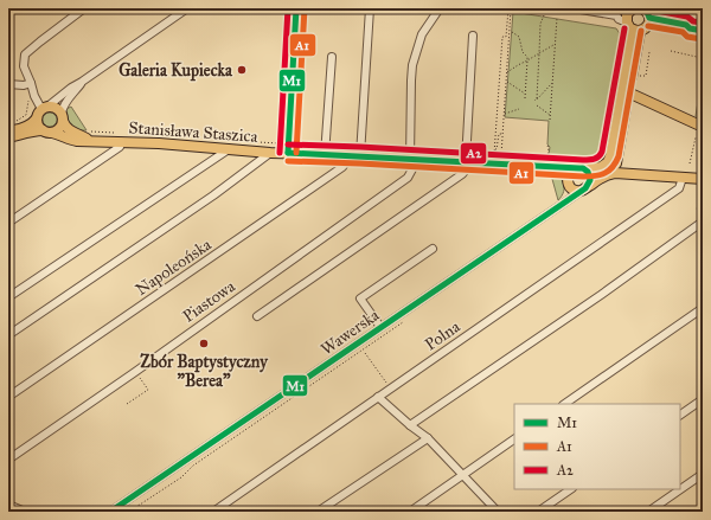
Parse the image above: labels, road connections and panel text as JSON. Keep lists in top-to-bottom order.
{
  "streets": {
    "main road": ["Stanisława Staszica"],
    "street": [
      "Napoleońska",
      "Piastowa",
      "Wawerska",
      "Polna"
    ]
  },
  "crossings": [
    ["Stanisława Staszica", "Napoleońska"],
    ["Stanisława Staszica", "Piastowa"],
    ["Stanisława Staszica", "Wawerska"]
  ],
  "places": ["Galeria Kupiecka", "Zbór Baptystyczny \"Berea\""],
  "lines": ["transit line M1", "transit line A1", "transit line A2"],
  "legend": ["M1", "A1", "A2"]
}
